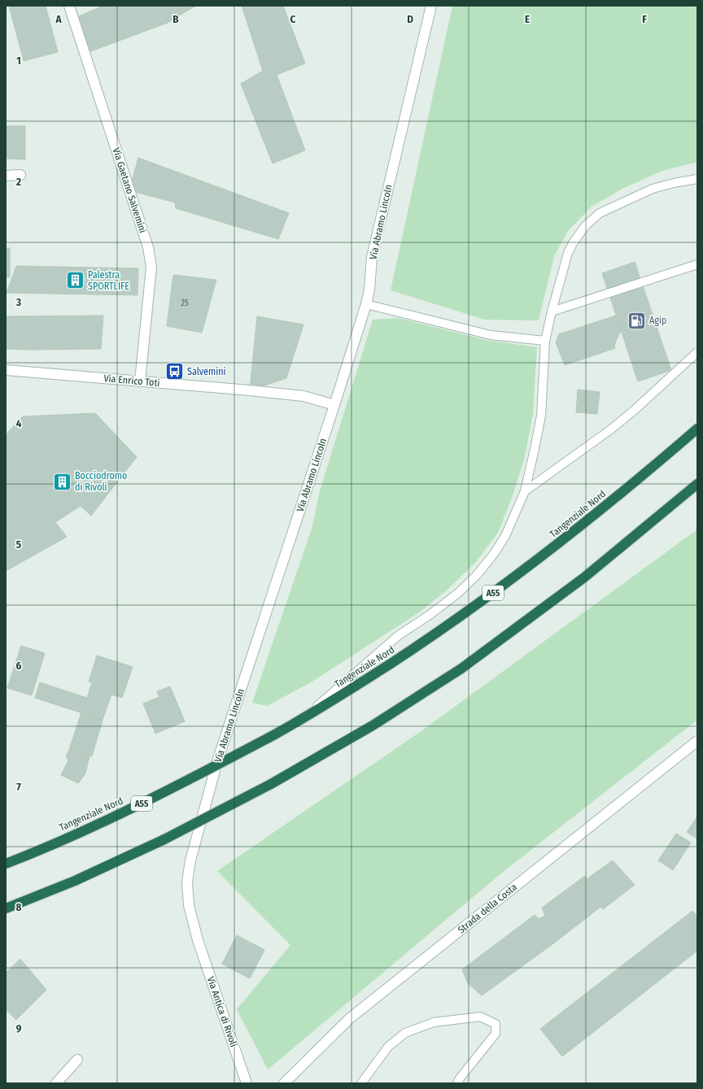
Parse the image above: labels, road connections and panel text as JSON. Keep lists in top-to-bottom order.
{
  "streets": {
    "highway": ["Tangenziale Nord", "A55"],
    "street": [
      "Via Gaetano Salvemini",
      "Via Abramo Lincoln",
      "Via Enrico Toti",
      "Strada della Costa",
      "Via Antica di Rivoli"
    ]
  },
  "crossings": [
    ["Via Gaetano Salvemini", "Via Enrico Toti"],
    ["Via Abramo Lincoln", "Via Enrico Toti"],
    ["Via Abramo Lincoln", "Via Antica di Rivoli"]
  ],
  "places": {
    "building": ["Palestra SPORTLIFE", "Bocciodromo di Rivoli"],
    "fuel station": ["Agip"],
    "bus stop": ["Salvemini"]
  },
  "house_numbers": ["25"],
  "grid": {
    "columns": [
      "A",
      "B",
      "C",
      "D",
      "E",
      "F"
    ],
    "rows": [
      "1",
      "2",
      "3",
      "4",
      "5",
      "6",
      "7",
      "8",
      "9"
    ]
  }
}
